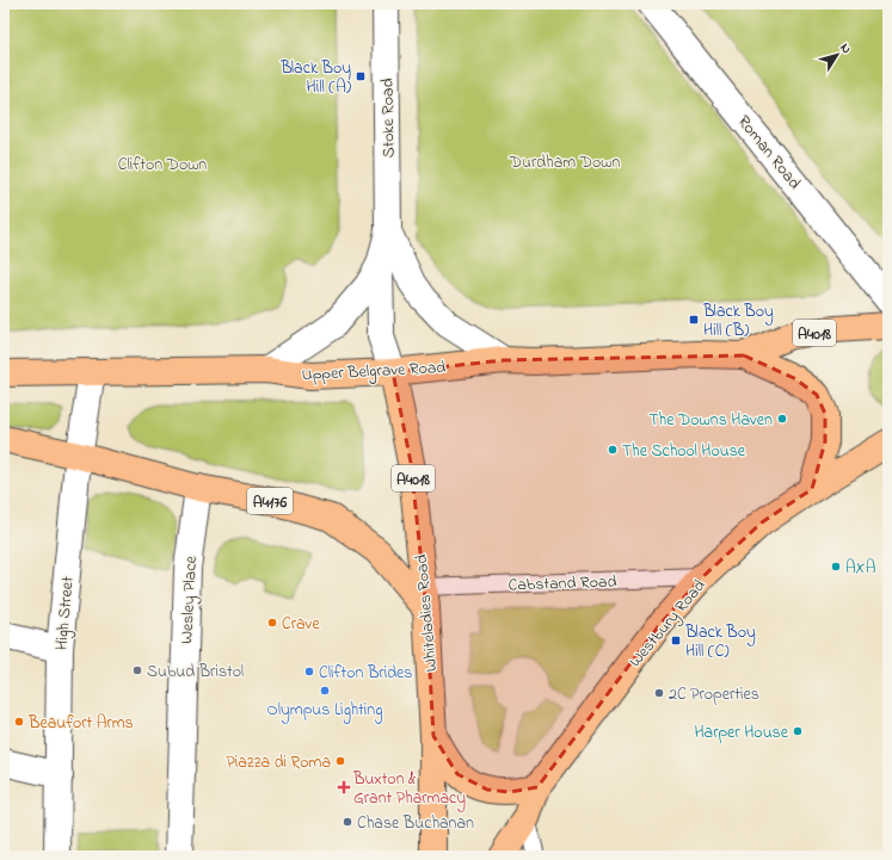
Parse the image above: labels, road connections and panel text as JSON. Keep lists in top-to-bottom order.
{
  "streets": {
    "main road": [
      "A4018",
      "Upper Belgrave Road",
      "A4176",
      "Whiteladies Road",
      "Westbury Road"
    ],
    "street": [
      "Stoke Road",
      "Roman Road",
      "Wesley Place",
      "High Street"
    ],
    "lane": ["Cabstand Road"]
  },
  "crossings": [
    ["Stoke Road", "Upper Belgrave Road"],
    ["Stoke Road", "Whiteladies Road"],
    ["Upper Belgrave Road", "High Street"],
    ["Upper Belgrave Road", "Whiteladies Road"],
    ["Upper Belgrave Road", "Westbury Road"],
    ["A4176", "Cabstand Road"],
    ["A4176", "Wesley Place"],
    ["A4176", "High Street"],
    ["A4176", "Whiteladies Road"],
    ["Cabstand Road", "Whiteladies Road"],
    ["Cabstand Road", "Westbury Road"]
  ],
  "parks": ["Durdham Down", "Clifton Down"],
  "places": {
    "transit": ["Black Boy Hill (A)", "Black Boy Hill (B)", "Black Boy Hill (C)"],
    "other": [
      "The Downs Haven",
      "The School House",
      "AXA",
      "Crave",
      "Subud Bristol",
      "Clifton Brides",
      "Olympus Lighting",
      "2C Properties",
      "Beaufort Arms",
      "Harper House",
      "Piazza di Roma",
      "Chase Buchanan"
    ],
    "health": ["Buxton & Grant Pharmacy"]
  },
  "north": "top right"
}
